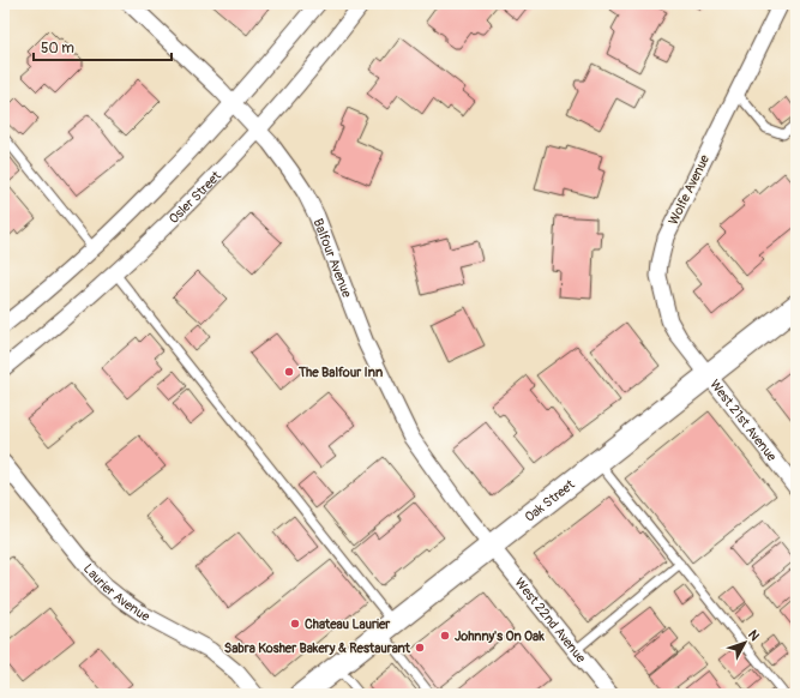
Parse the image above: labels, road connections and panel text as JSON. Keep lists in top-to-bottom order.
{
  "streets": {
    "main road": ["Oak Street"],
    "street": [
      "Wolfe Avenue",
      "Osler Street",
      "Balfour Avenue",
      "West 21st Avenue",
      "Laurier Avenue",
      "West 22nd Avenue"
    ]
  },
  "crossings": [
    ["Wolfe Avenue", "West 21st Avenue"],
    ["Wolfe Avenue", "Oak Street"],
    ["Osler Street", "Balfour Avenue"],
    ["Balfour Avenue", "Oak Street"],
    ["Balfour Avenue", "West 22nd Avenue"],
    ["West 21st Avenue", "Oak Street"],
    ["Oak Street", "West 22nd Avenue"]
  ],
  "places": [
    "The Balfour Inn",
    "Chateau Laurier",
    "Johnny's On Oak",
    "Sabra Kosher Bakery & Restaurant"
  ],
  "scale_bar": "50 m",
  "north": "top right"
}
